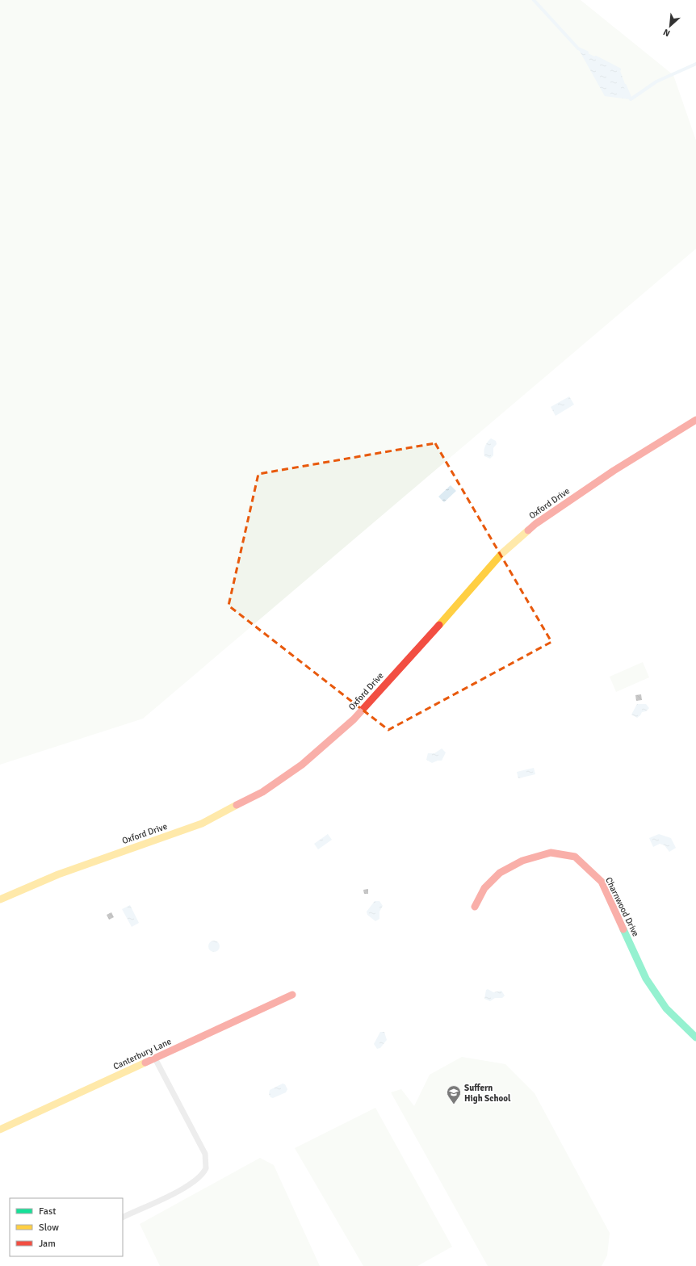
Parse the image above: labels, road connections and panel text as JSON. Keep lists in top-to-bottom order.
{
  "streets": {
    "street": ["Oxford Drive", "Charnwood Drive", "Canterbury Lane"]
  },
  "places": {
    "school or university": ["Suffern High School"]
  },
  "legend": ["Fast", "Slow", "Jam"],
  "north": "bottom left"
}
